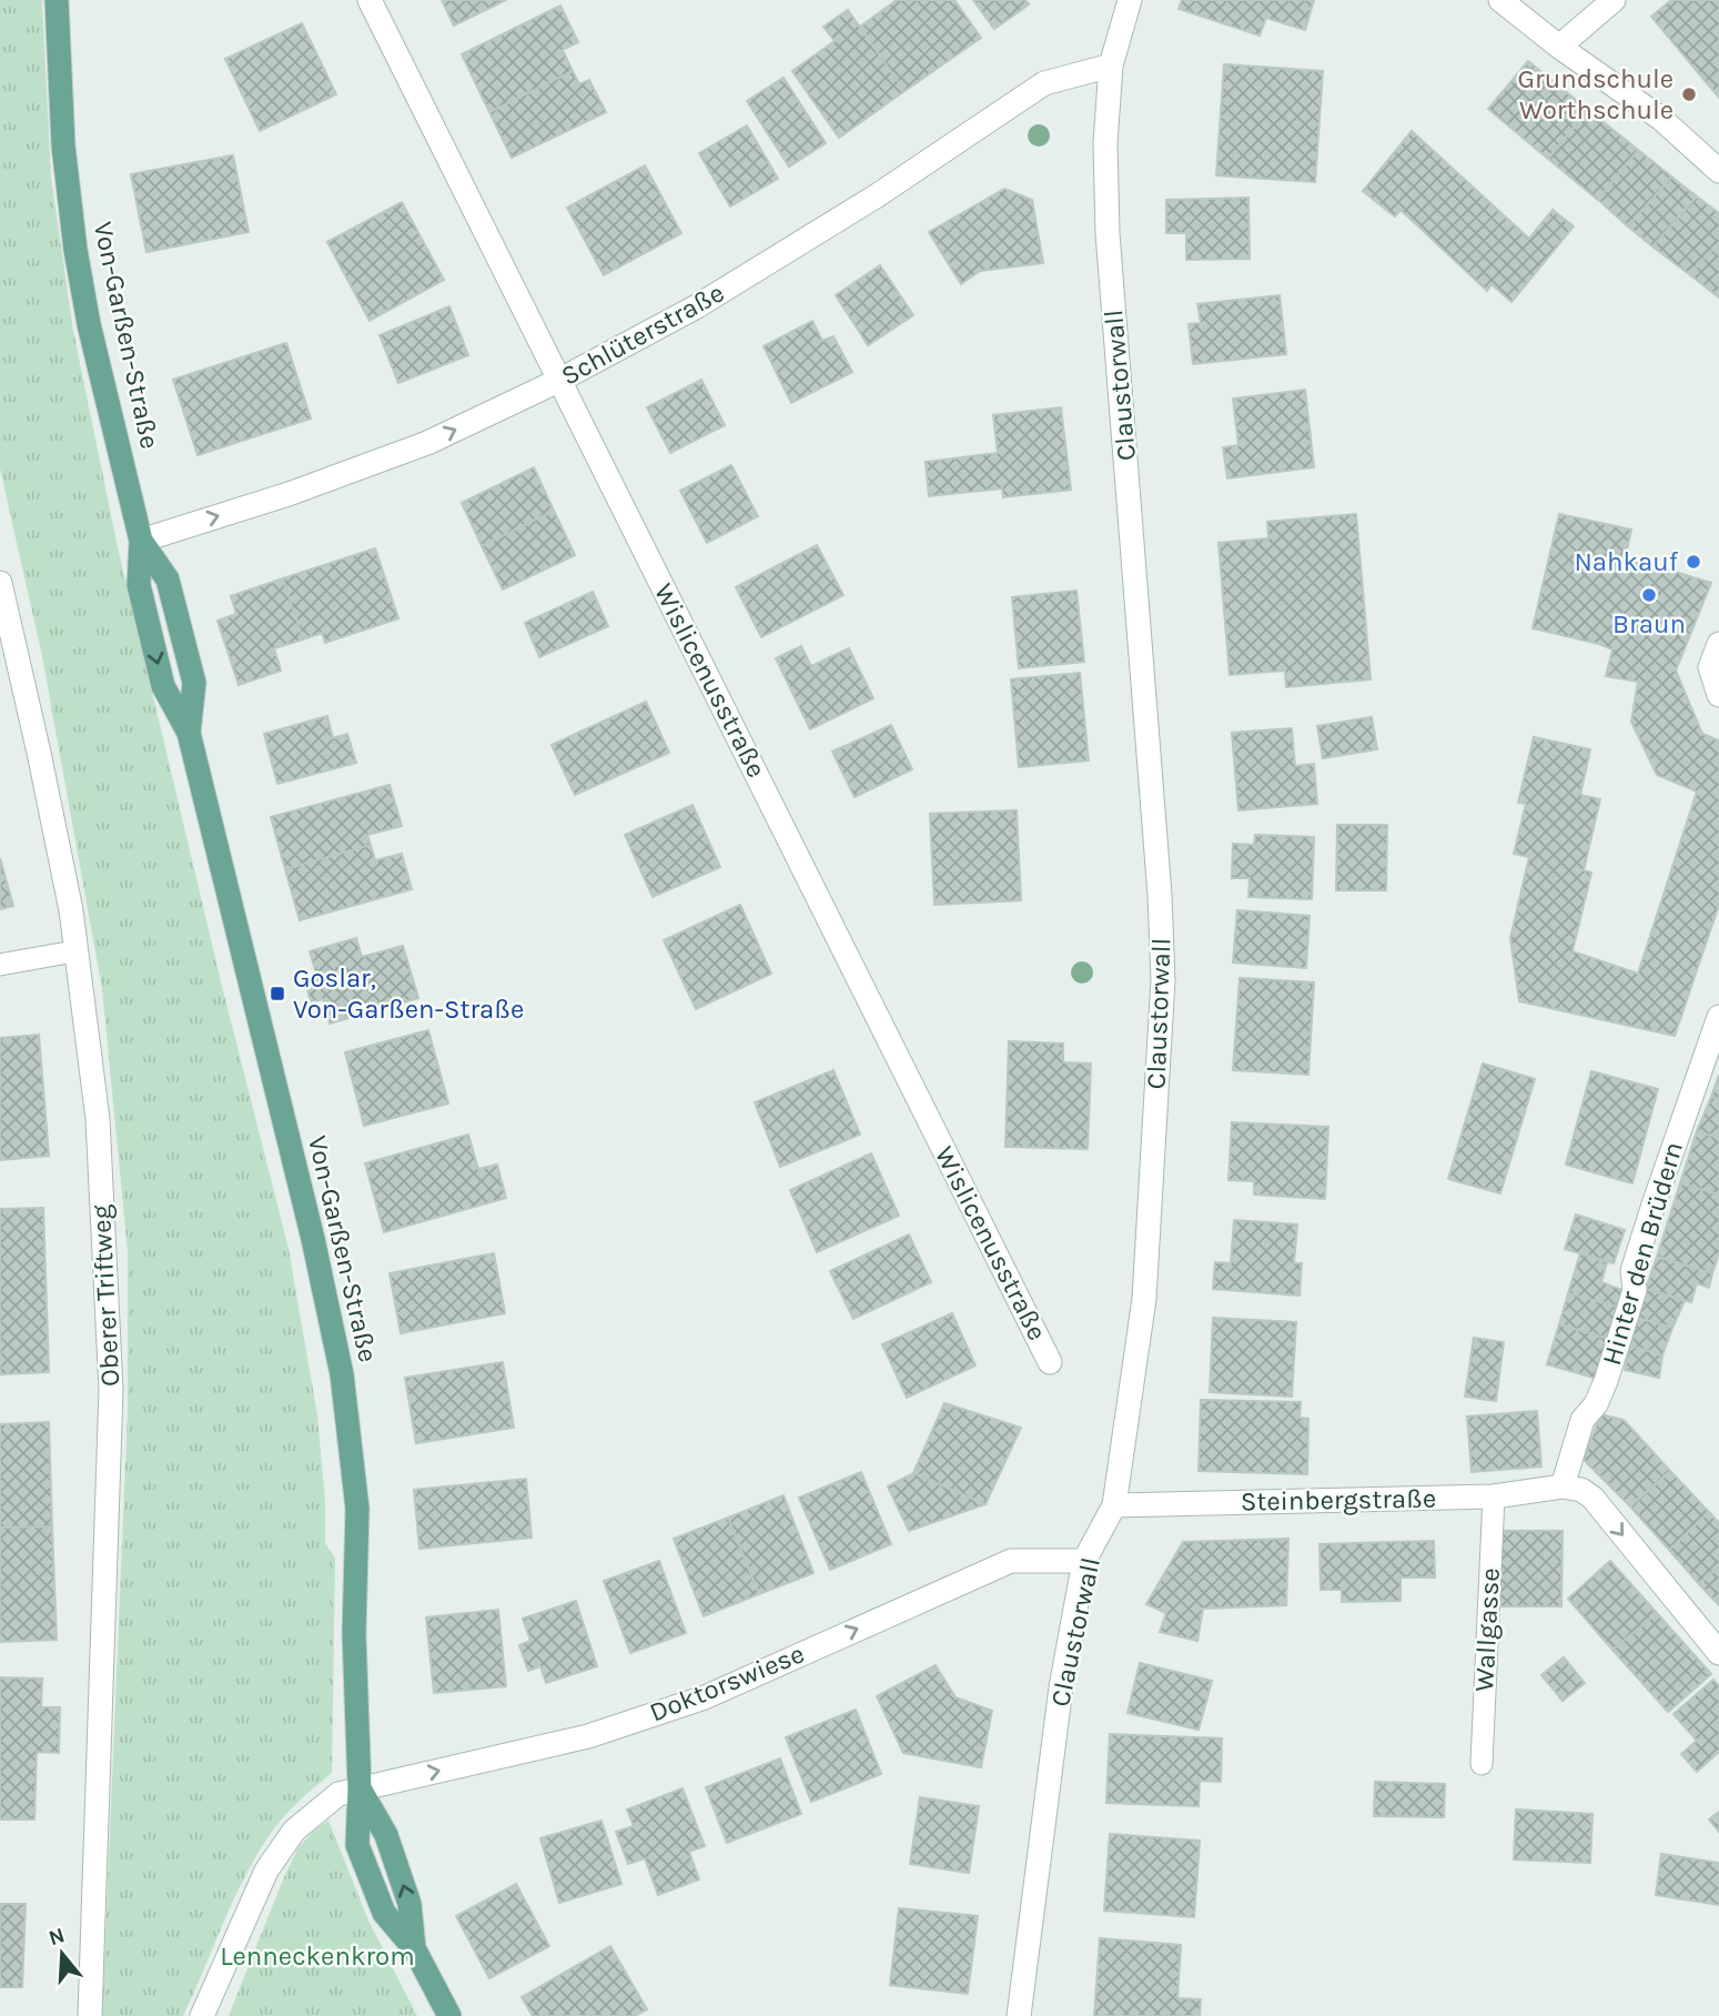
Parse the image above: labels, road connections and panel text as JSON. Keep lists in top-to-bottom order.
{
  "streets": {
    "main road": ["Von-Garßen-Straße"],
    "street": [
      "Schlüterstraße",
      "Claustorwall",
      "Wislicenusstraße",
      "Hinter den Brüdern",
      "Oberer Triftweg",
      "Steinbergstraße",
      "Doktorswiese"
    ],
    "lane": ["Wallgasse"]
  },
  "crossings": [
    ["Schlüterstraße", "Von-Garßen-Straße"],
    ["Schlüterstraße", "Claustorwall"],
    ["Schlüterstraße", "Wislicenusstraße"],
    ["Von-Garßen-Straße", "Doktorswiese"],
    ["Claustorwall", "Steinbergstraße"],
    ["Claustorwall", "Doktorswiese"],
    ["Hinter den Brüdern", "Steinbergstraße"],
    ["Steinbergstraße", "Wallgasse"]
  ],
  "one_way": ["Schlüterstraße", "Doktorswiese"],
  "parks": ["Lenneckenkrom"],
  "places": {
    "other": ["Grundschule Worthschule", "Nahkauf", "Braun"],
    "transit": ["Goslar, Von-Garßen-Straße"]
  },
  "north": "top"
}
